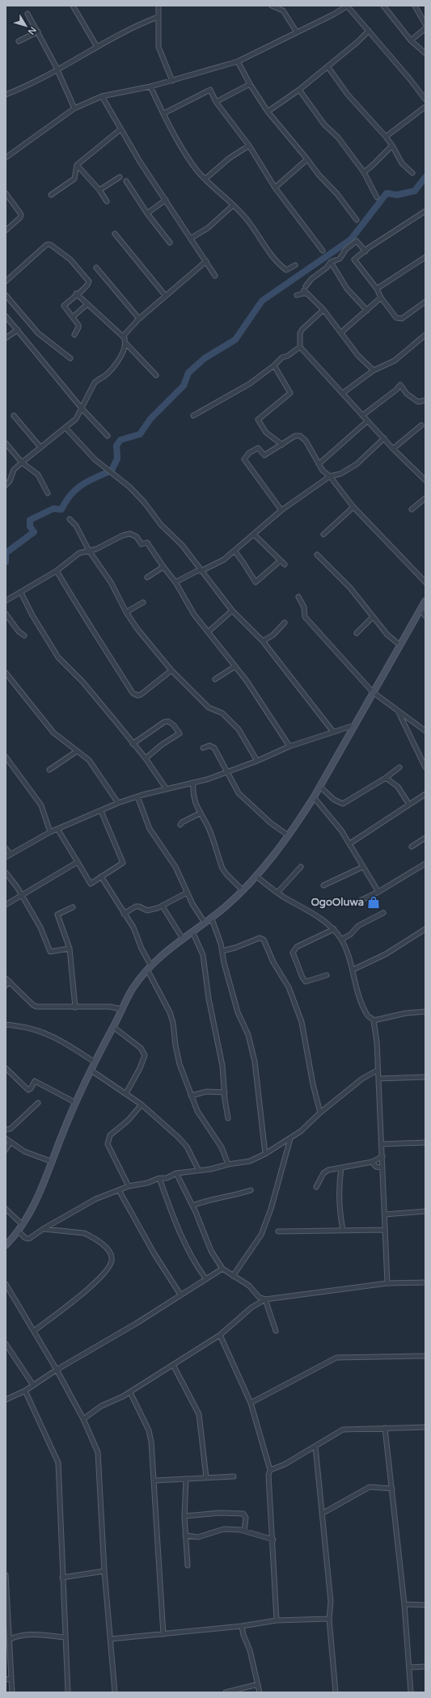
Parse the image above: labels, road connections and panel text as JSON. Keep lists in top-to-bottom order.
{
  "places": {
    "shop": ["OgoOluwa"]
  },
  "north": "bottom right"
}
